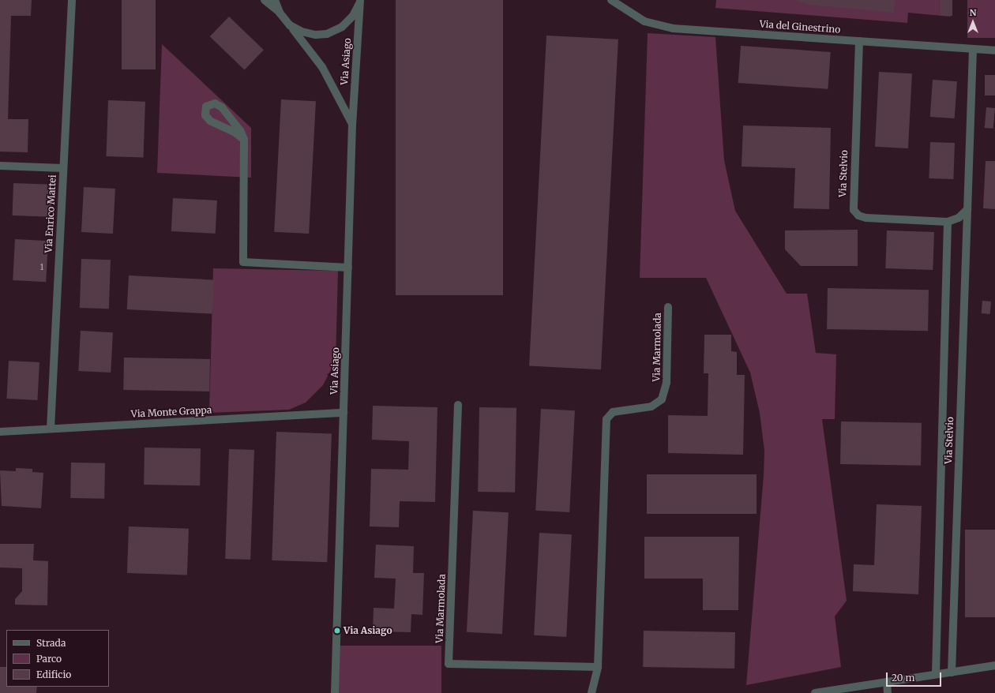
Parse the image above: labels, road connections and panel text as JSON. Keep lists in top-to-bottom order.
{
  "streets": {
    "street": [
      "Via del Ginestrino",
      "Via Asiago",
      "Via Stelvio",
      "Via Enrico Mattei",
      "Via Marmolada",
      "Via Monte Grappa"
    ]
  },
  "crossings": [
    ["Via del Ginestrino", "Via Stelvio"],
    ["Via Asiago", "Via Monte Grappa"],
    ["Via Enrico Mattei", "Via Monte Grappa"]
  ],
  "places": ["Via Asiago"],
  "house_numbers": ["1"],
  "legend": ["Strada", "Parco", "Edificio"],
  "scale_bar": "20 m",
  "north": "top"
}
